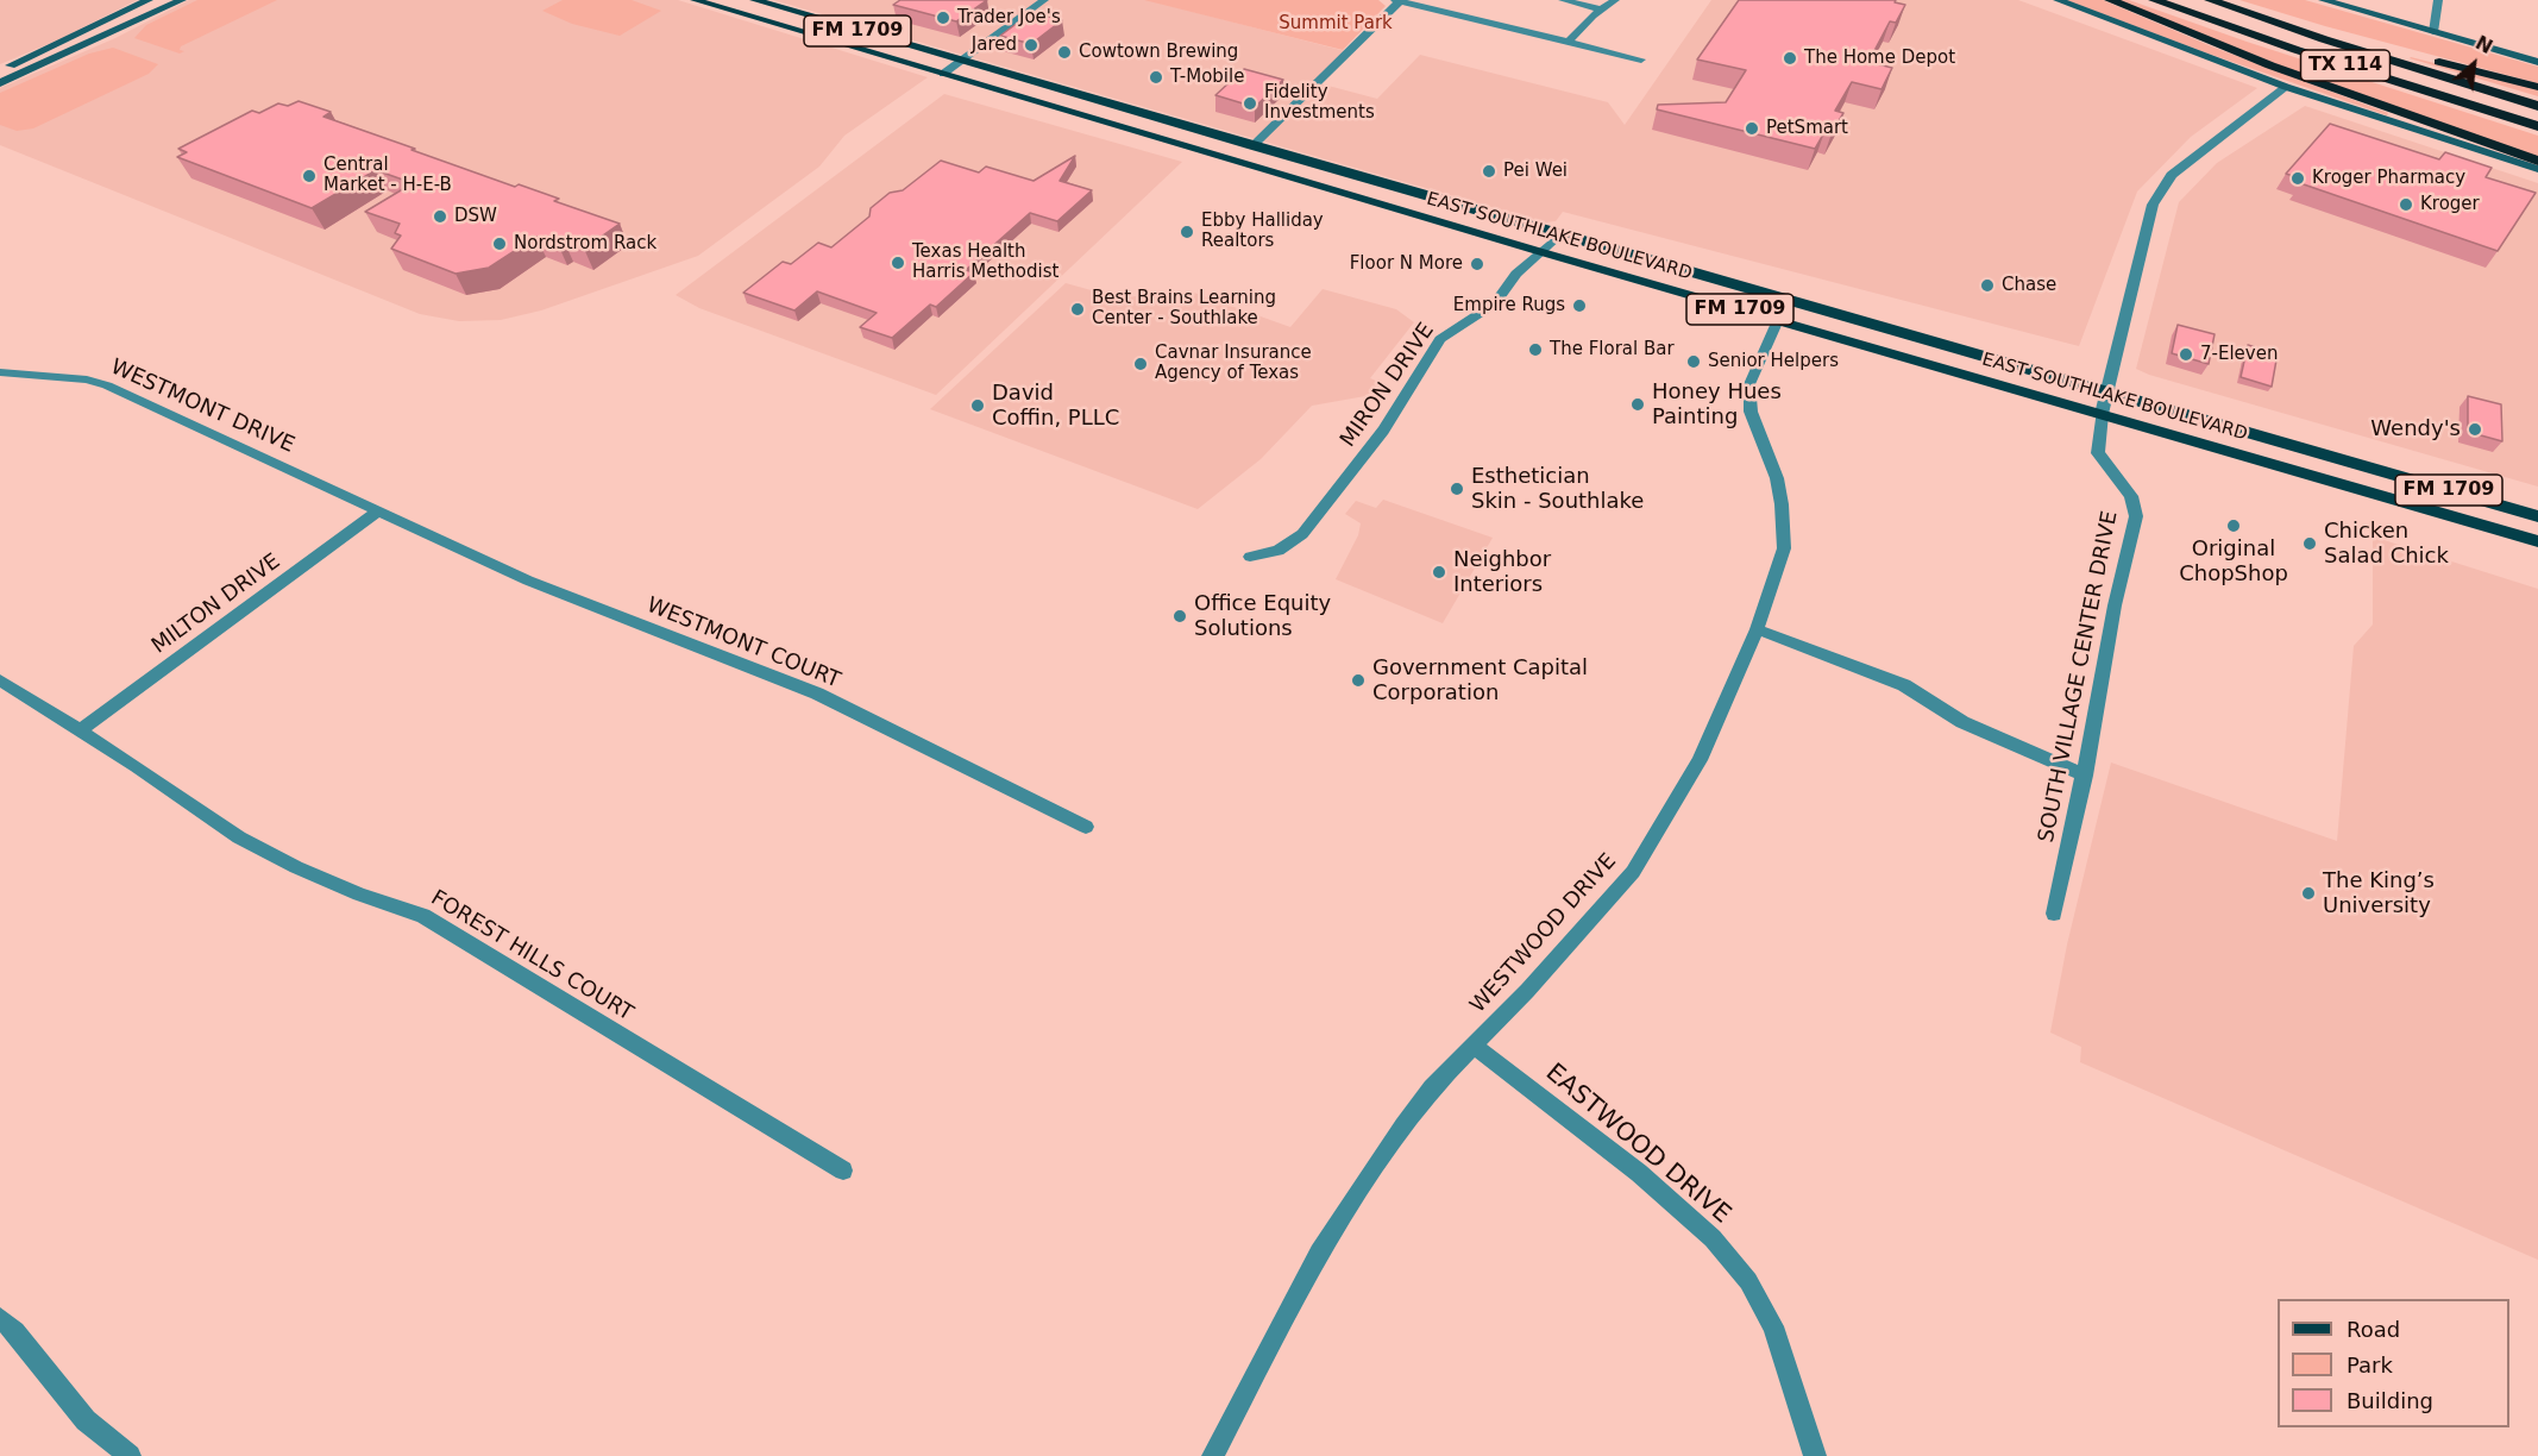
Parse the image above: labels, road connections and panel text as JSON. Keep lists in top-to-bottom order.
{
  "streets": {
    "highway": ["TX 114"],
    "main road": ["FM 1709", "EAST SOUTHLAKE BOULEVARD"],
    "street": [
      "MIRON DRIVE",
      "WESTMONT DRIVE",
      "MILTON DRIVE",
      "WESTMONT COURT",
      "SOUTH VILLAGE CENTER DRIVE",
      "WESTWOOD DRIVE",
      "FOREST HILLS COURT",
      "EASTWOOD DRIVE"
    ]
  },
  "crossings": [
    ["EAST SOUTHLAKE BOULEVARD", "MIRON DRIVE"],
    ["EAST SOUTHLAKE BOULEVARD", "SOUTH VILLAGE CENTER DRIVE"],
    ["EAST SOUTHLAKE BOULEVARD", "WESTWOOD DRIVE"],
    ["WESTMONT DRIVE", "MILTON DRIVE"],
    ["WESTMONT DRIVE", "WESTMONT COURT"],
    ["MILTON DRIVE", "WESTMONT COURT"],
    ["MILTON DRIVE", "FOREST HILLS COURT"],
    ["WESTWOOD DRIVE", "EASTWOOD DRIVE"]
  ],
  "parks": ["Summit Park"],
  "places": [
    "Trader Joe's",
    "Jared",
    "Cowtown Brewing",
    "The Home Depot",
    "T-Mobile",
    "Fidelity Investments",
    "PetSmart",
    "Pei Wei",
    "Central Market - H-E-B",
    "Kroger Pharmacy",
    "Kroger",
    "DSW",
    "Ebby Halliday Realtors",
    "Nordstrom Rack",
    "Texas Health Harris Methodist",
    "Floor N More",
    "Chase",
    "Empire Rugs",
    "Best Brains Learning Center - Southlake",
    "The Floral Bar",
    "7-Eleven",
    "Senior Helpers",
    "Cavnar Insurance Agency of Texas",
    "Honey Hues Painting",
    "David Coffin, PLLC",
    "Wendy's",
    "Esthetician Skin - Southlake",
    "Original ChopShop",
    "Chicken Salad Chick",
    "Neighbor Interiors",
    "Office Equity Solutions",
    "Government Capital Corporation",
    "The King’s University"
  ],
  "legend": ["Road", "Park", "Building"],
  "north": "top right"
}
